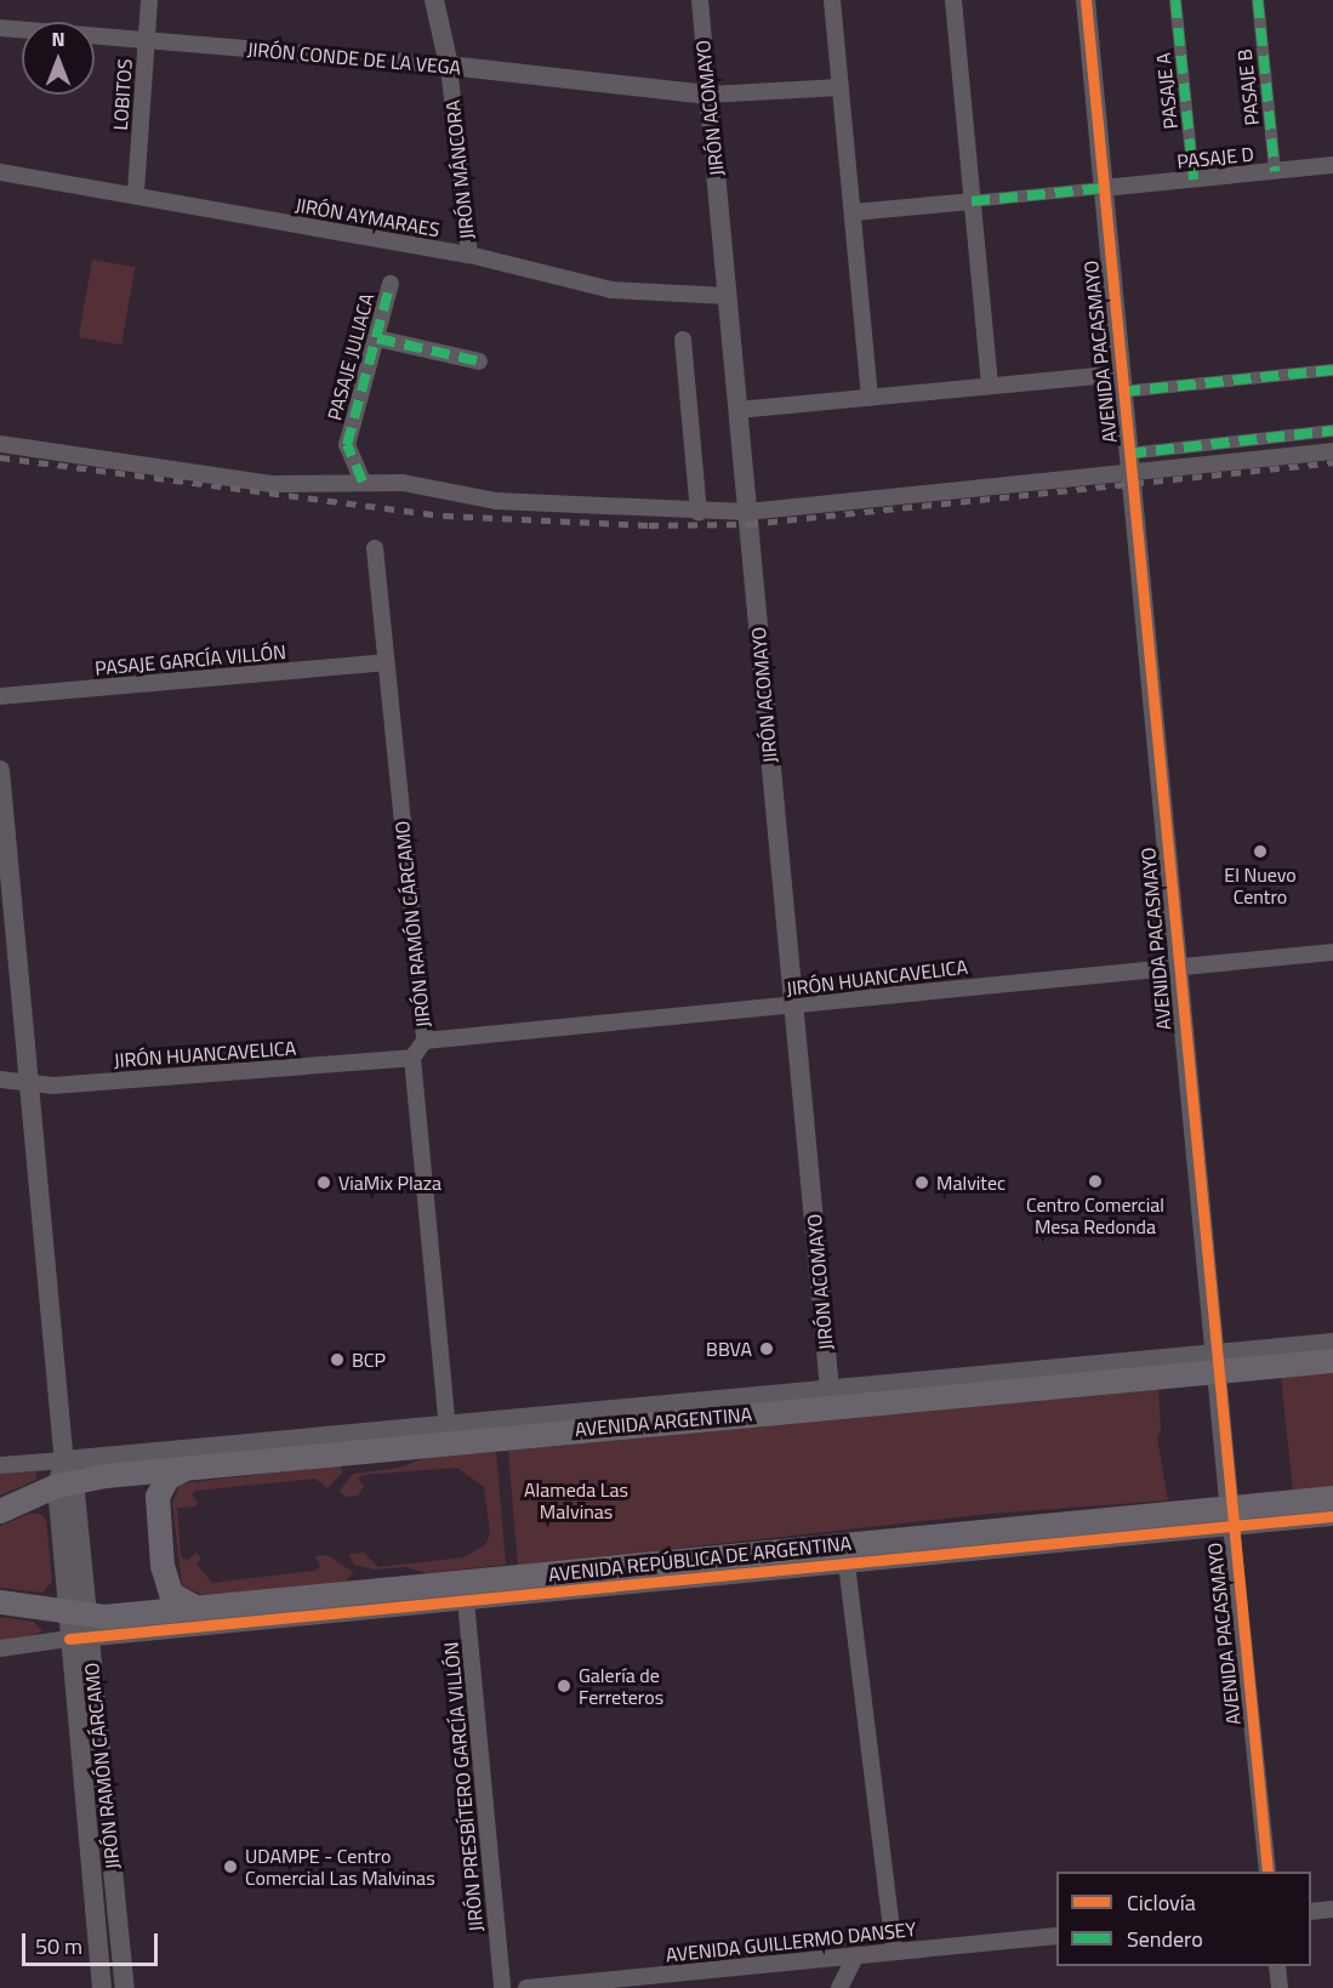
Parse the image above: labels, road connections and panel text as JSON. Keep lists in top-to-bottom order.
{
  "streets": {
    "main road": ["AVENIDA ARGENTINA"],
    "street": [
      "JIRÓN CONDE DE LA VEGA",
      "PASAJE B",
      "PASAJE A",
      "LOBITOS",
      "JIRÓN ACOMAYO",
      "PASAJE D",
      "JIRÓN MÁNCORA",
      "JIRÓN AYMARAES",
      "AVENIDA PACASMAYO",
      "PASAJE JULIACA",
      "PASAJE GARCÍA VILLÓN",
      "JIRÓN RAMÓN CÁRCAMO",
      "JIRÓN HUANCAVELICA",
      "JIRÓN PRESBÍTERO GARCÍA VILLÓN",
      "AVENIDA GUILLERMO DANSEY"
    ],
    "cycle path": ["AVENIDA REPÚBLICA DE ARGENTINA"]
  },
  "crossings": [
    ["JIRÓN CONDE DE LA VEGA", "LOBITOS"],
    ["JIRÓN CONDE DE LA VEGA", "JIRÓN ACOMAYO"],
    ["JIRÓN CONDE DE LA VEGA", "JIRÓN MÁNCORA"],
    ["PASAJE B", "PASAJE D"],
    ["PASAJE A", "PASAJE D"],
    ["LOBITOS", "JIRÓN AYMARAES"],
    ["JIRÓN ACOMAYO", "JIRÓN AYMARAES"],
    ["JIRÓN ACOMAYO", "JIRÓN HUANCAVELICA"],
    ["PASAJE D", "AVENIDA PACASMAYO"],
    ["JIRÓN MÁNCORA", "JIRÓN AYMARAES"],
    ["AVENIDA PACASMAYO", "JIRÓN HUANCAVELICA"],
    ["AVENIDA PACASMAYO", "AVENIDA ARGENTINA"],
    ["PASAJE GARCÍA VILLÓN", "JIRÓN RAMÓN CÁRCAMO"],
    ["JIRÓN RAMÓN CÁRCAMO", "JIRÓN HUANCAVELICA"],
    ["JIRÓN RAMÓN CÁRCAMO", "AVENIDA ARGENTINA"]
  ],
  "parks": ["Alameda Las Malvinas"],
  "places": [
    "El Nuevo Centro",
    "Centro Comercial Mesa Redonda",
    "ViaMix Plaza",
    "Malvitec",
    "BBVA",
    "BCP",
    "Galería de Ferreteros",
    "UDAMPE - Centro Comercial Las Malvinas"
  ],
  "legend": ["Ciclovía", "Sendero"],
  "scale_bar": "50 m",
  "north": "top"
}
